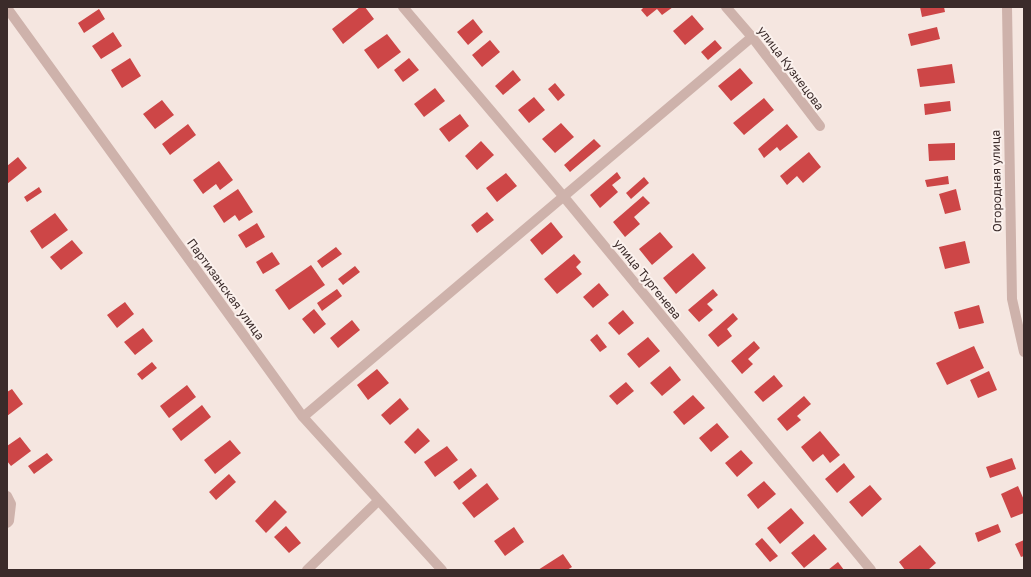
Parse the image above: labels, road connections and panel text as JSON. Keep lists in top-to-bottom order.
{
  "streets": {
    "street": [
      "улица Кузнецова",
      "Огородная улица",
      "улица Тургенева",
      "Партизанская улица"
    ]
  }
}
